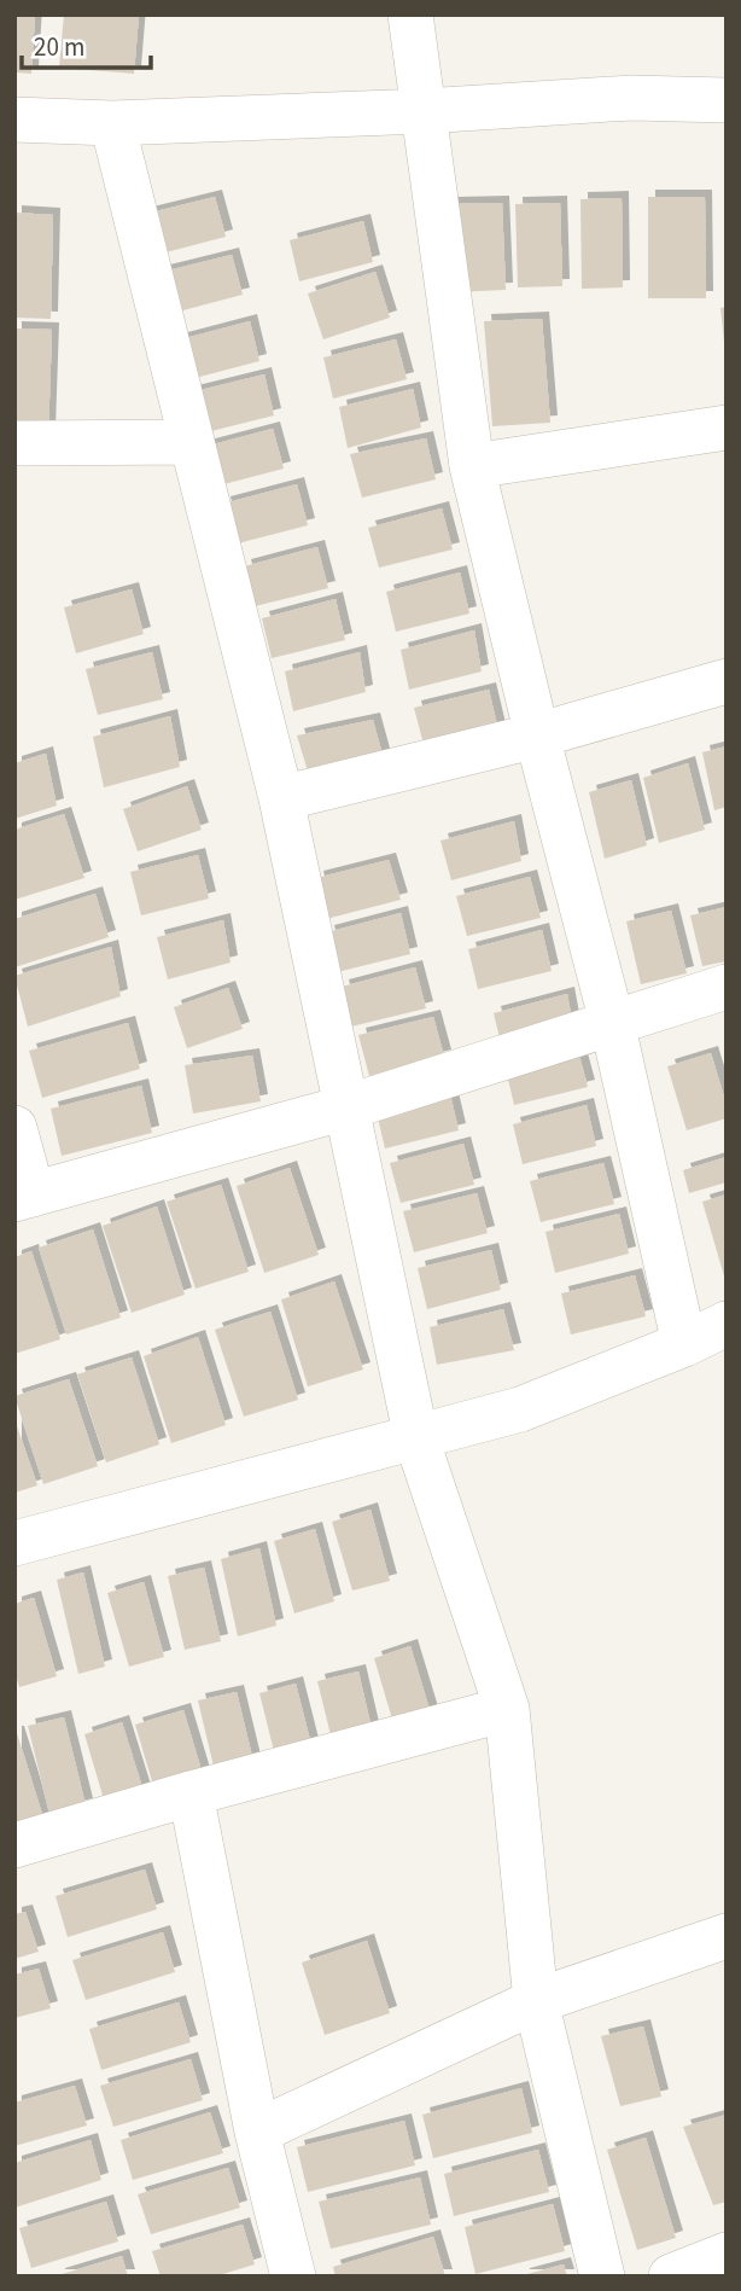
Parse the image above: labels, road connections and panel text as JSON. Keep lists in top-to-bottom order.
{
  "scale_bar": "20 m"
}
